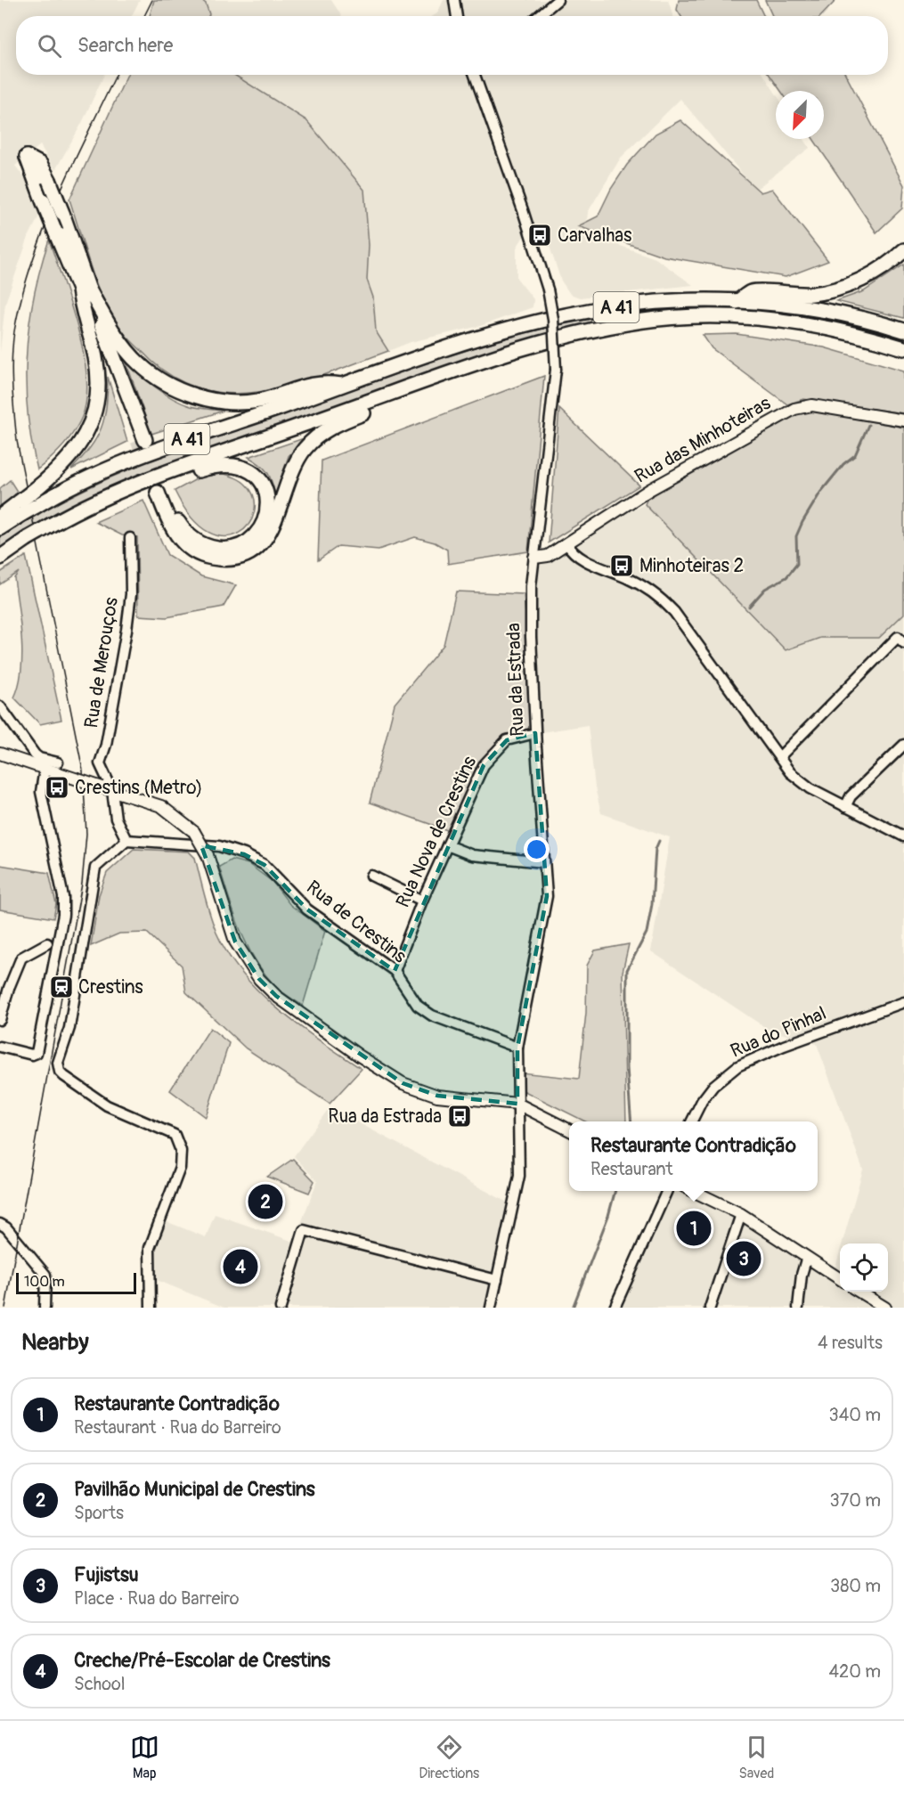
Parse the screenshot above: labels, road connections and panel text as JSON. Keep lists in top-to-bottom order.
{
  "streets": {
    "highway": ["A 41"],
    "main road": ["Rua das Minhoteiras"],
    "street": [
      "Rua de Merouços",
      "Rua da Estrada",
      "Rua Nova de Crestins",
      "Rua de Crestins",
      "Rua do Pinhal"
    ]
  },
  "crossings": [
    ["Rua das Minhoteiras", "Rua da Estrada"],
    ["Rua de Merouços", "Rua de Crestins"],
    ["Rua da Estrada", "Rua Nova de Crestins"],
    ["Rua da Estrada", "Rua de Crestins"],
    ["Rua Nova de Crestins", "Rua de Crestins"]
  ],
  "places": {
    "bus stop": [
      "Carvalhas",
      "Minhoteiras 2",
      "Crestins (Metro)",
      "Rua da Estrada"
    ],
    "station": ["Crestins"]
  },
  "scale_bar": "100 m",
  "north": "bottom left",
  "page": {
    "search": "Search here",
    "popup": ["Restaurante Contradição", "Restaurant"],
    "pins": [
      "2",
      "1",
      "3",
      "4"
    ],
    "scale": "100 m",
    "heading": ["Nearby", "4 results"],
    "list": [
      {
        "mark": "1",
        "name": "Restaurante Contradição",
        "note": "Restaurant · Rua do Barreiro",
        "value": "340 m"
      },
      {
        "mark": "2",
        "name": "Pavilhão Municipal de Crestins",
        "note": "Sports",
        "value": "370 m"
      },
      {
        "mark": "3",
        "name": "Fujistsu",
        "note": "Place · Rua do Barreiro",
        "value": "380 m"
      },
      {
        "mark": "4",
        "name": "Creche/Pré-Escolar de Crestins",
        "note": "School",
        "value": "420 m"
      }
    ],
    "nav": ["Map", "Directions", "Saved"]
  }
}
